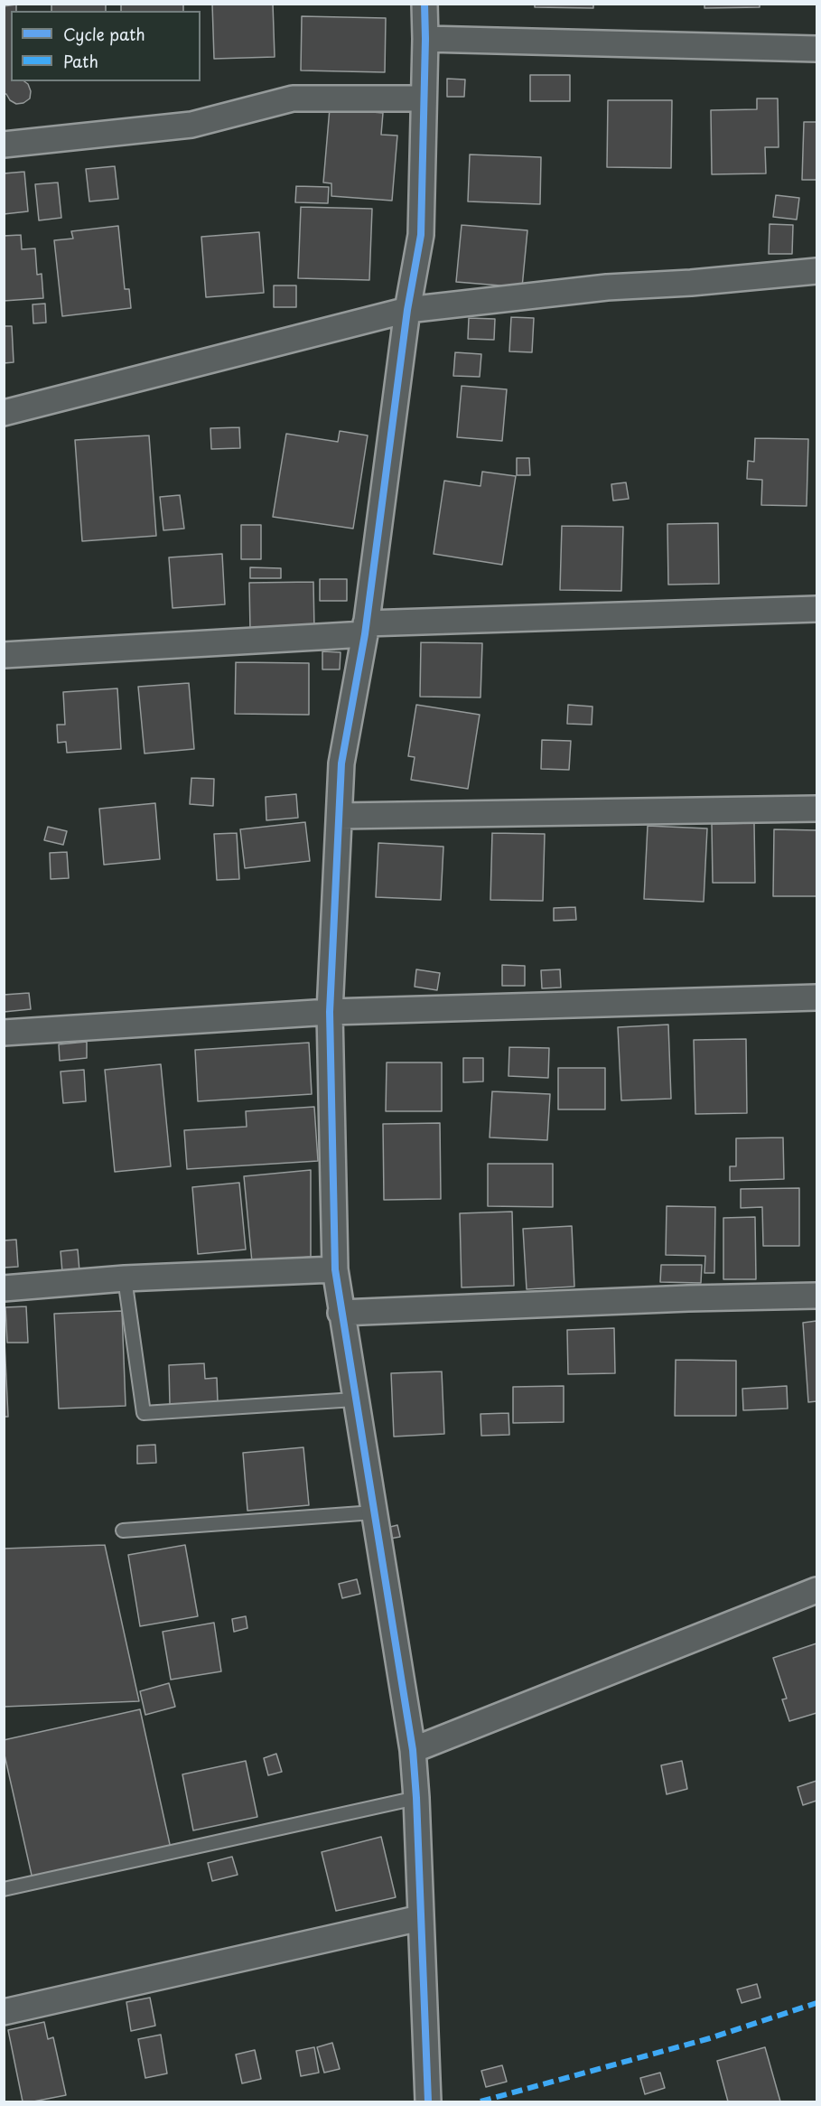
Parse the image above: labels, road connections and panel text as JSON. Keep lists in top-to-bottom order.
{
  "legend": ["Cycle path", "Path"]
}
